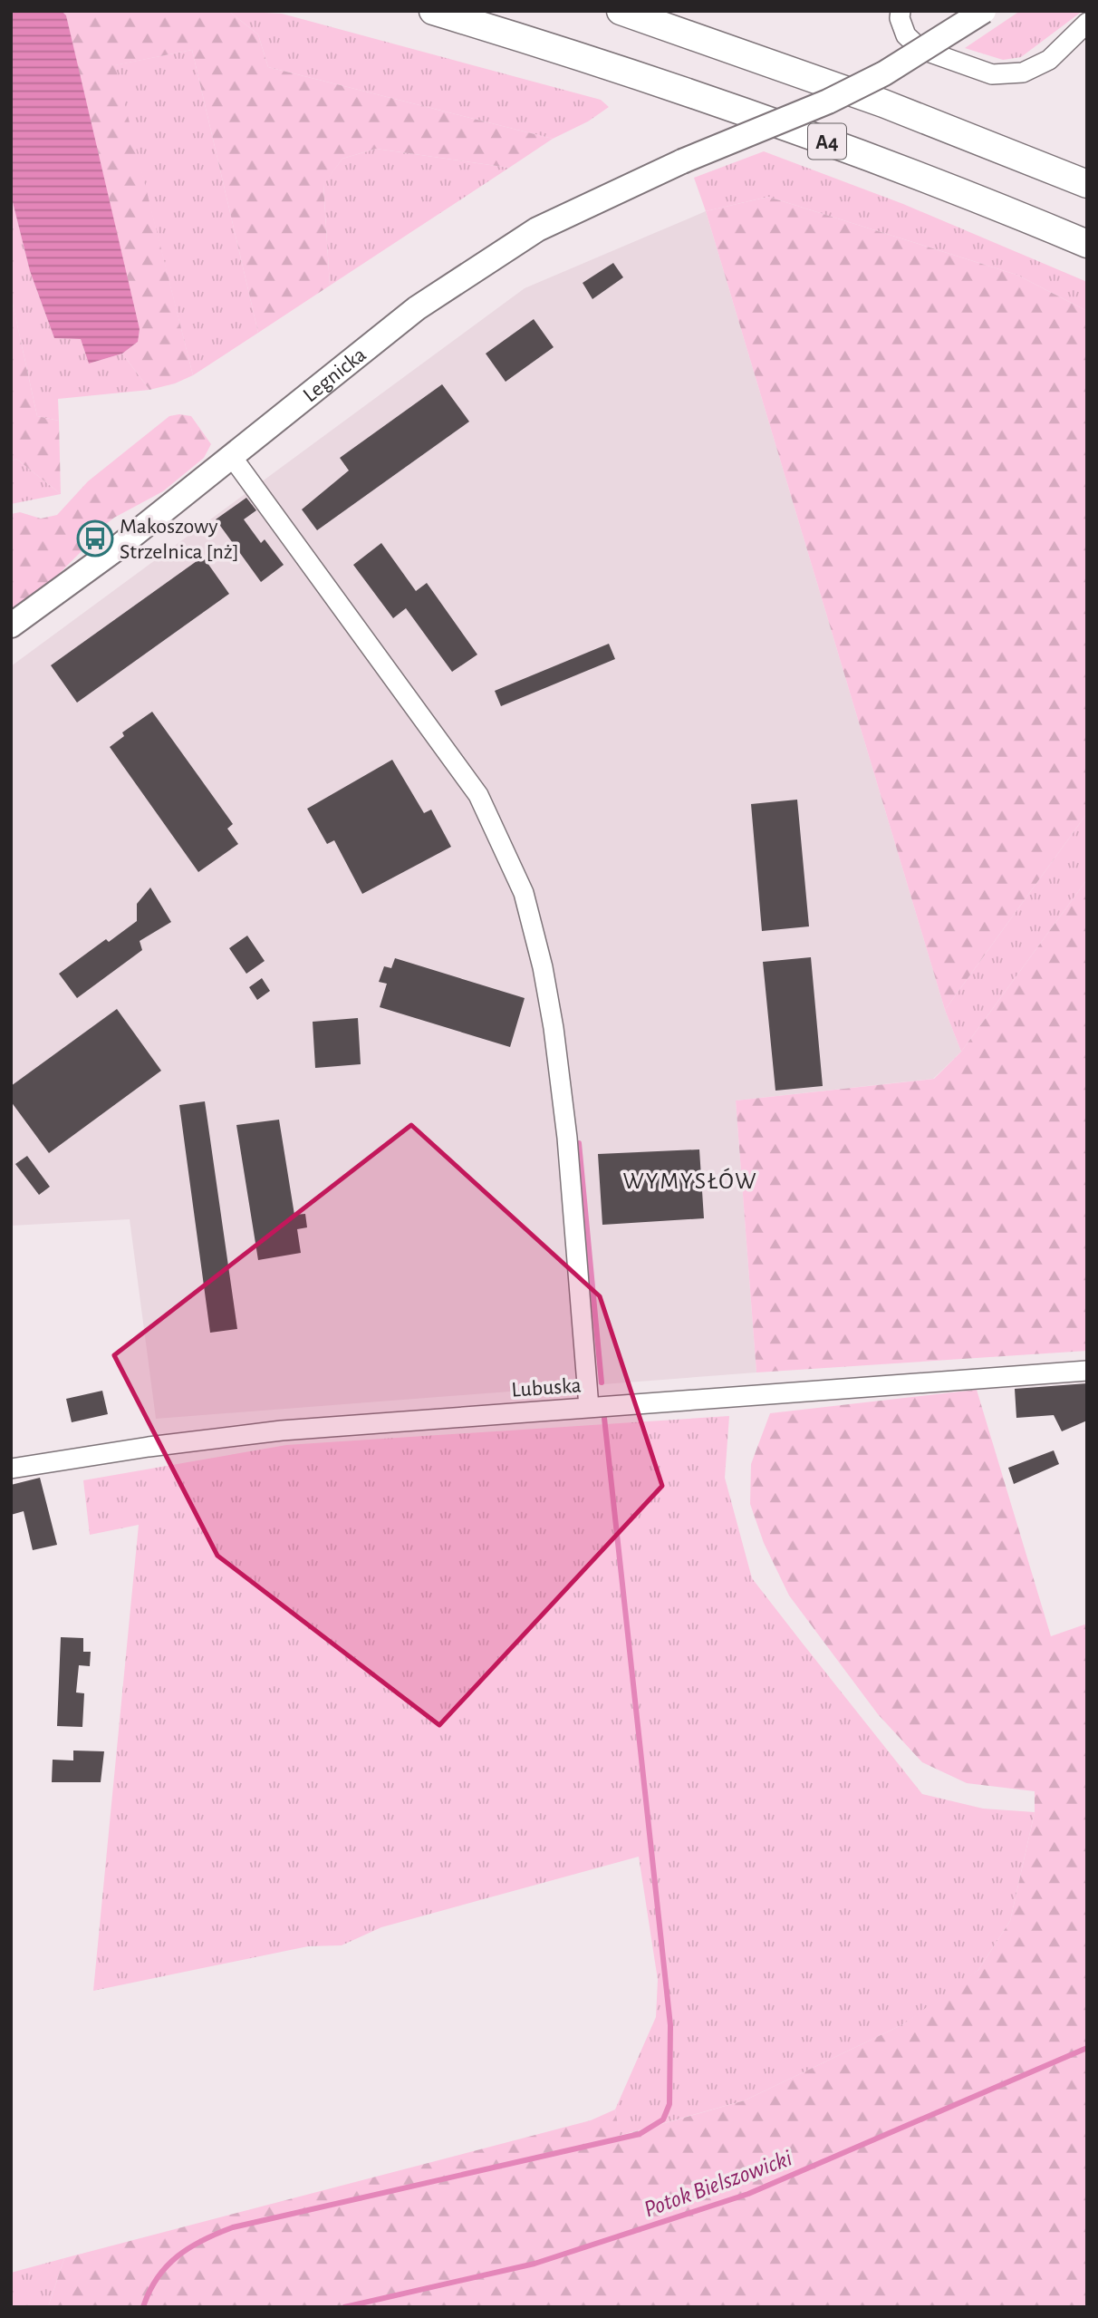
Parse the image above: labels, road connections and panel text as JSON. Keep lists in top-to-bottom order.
{
  "streets": {
    "highway": ["A4"],
    "main road": ["Legnicka"],
    "street": ["Lubuska"]
  },
  "districts": ["WYMYSŁÓW"],
  "water": ["Potok Bielszowicki"],
  "places": {
    "bus stop": ["Makoszowy Strzelnica [nż]"]
  }
}
